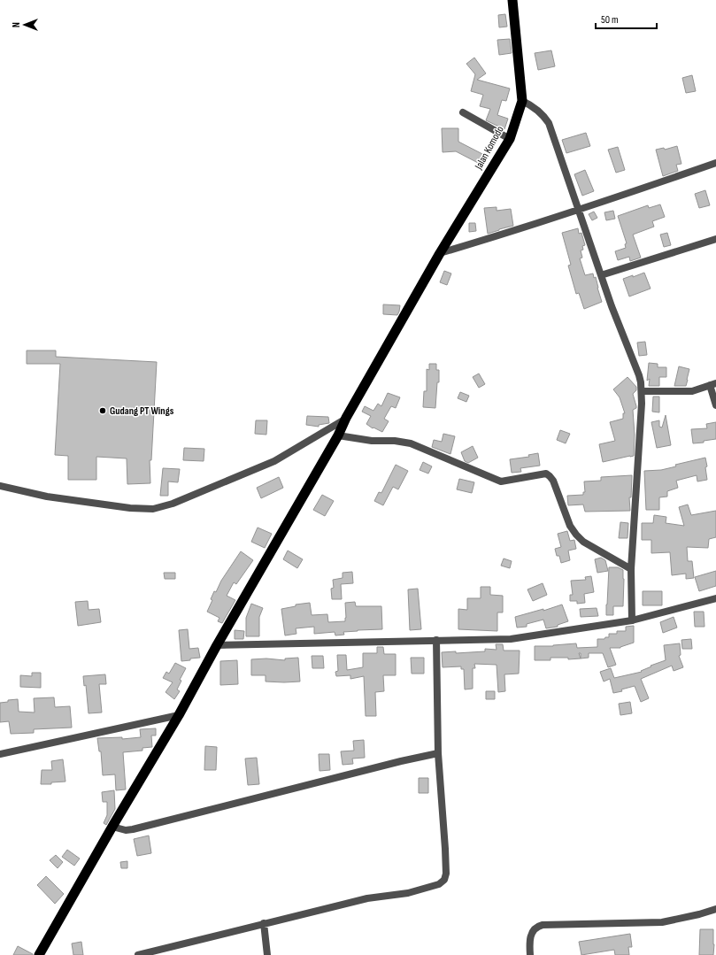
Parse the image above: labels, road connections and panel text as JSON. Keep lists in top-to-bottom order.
{
  "streets": {
    "highway": ["Jalan Komodo"]
  },
  "places": ["Gudang PT Wings"],
  "scale_bar": "50 m",
  "north": "left"
}
